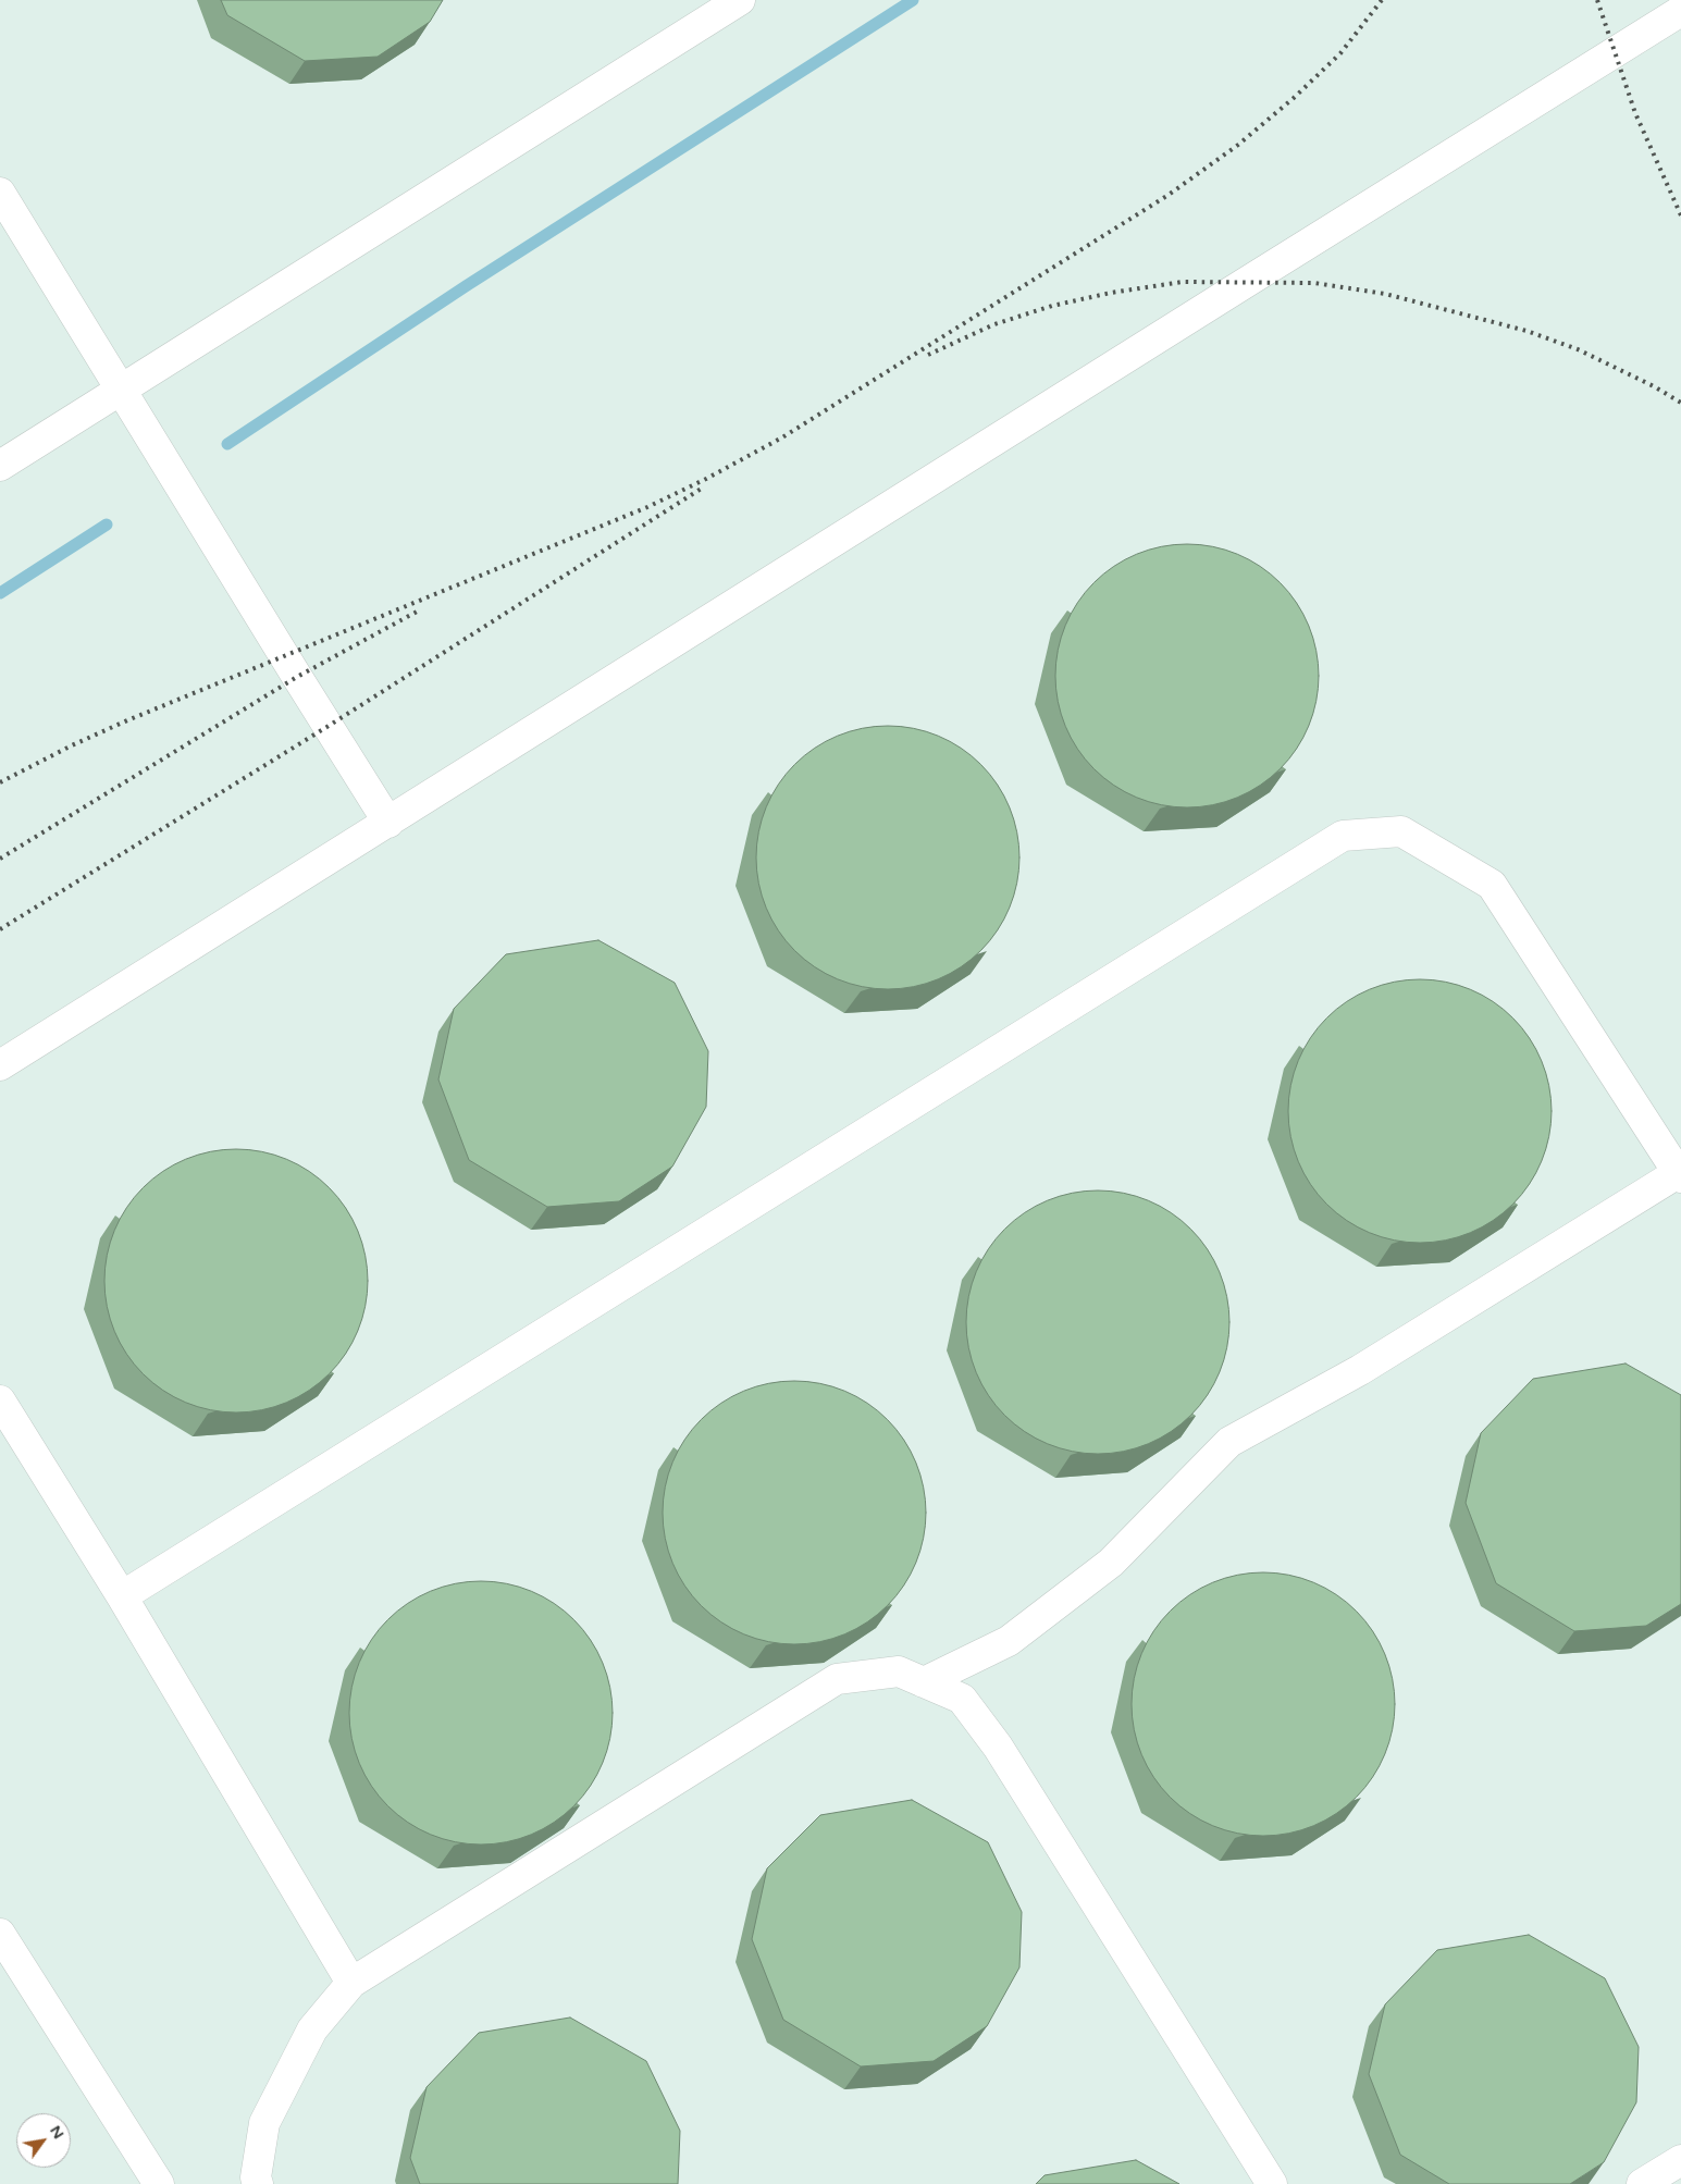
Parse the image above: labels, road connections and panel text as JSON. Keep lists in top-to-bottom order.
{
  "north": "top right"
}
